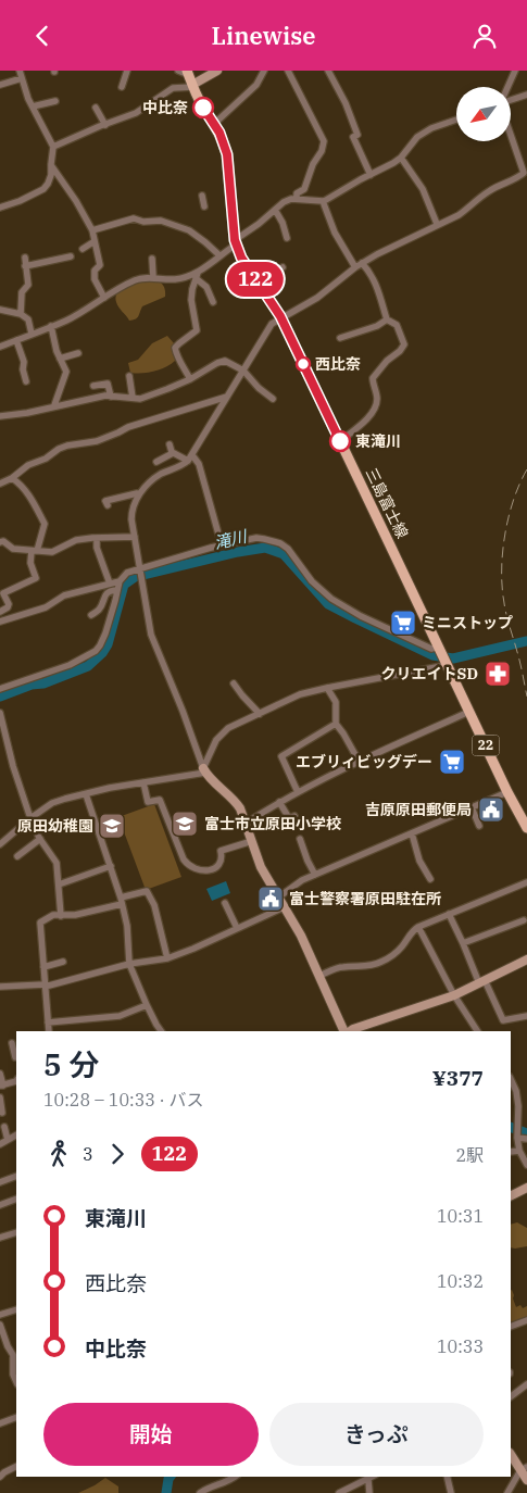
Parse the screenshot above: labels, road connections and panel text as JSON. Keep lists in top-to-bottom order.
{
  "streets": {
    "main road": ["三島富士線", "22"]
  },
  "water": ["滝川"],
  "places": {
    "other": ["中比奈", "西比奈", "東滝川"],
    "supermarket": ["ミニストップ", "エブリィビッグデー"],
    "pharmacy": ["クリエイトSD"],
    "public building": ["吉原原田郵便局", "富士警察署原田駐在所"],
    "school or university": ["富士市立原田小学校", "原田幼稚園"]
  },
  "lines": ["bus line 122"],
  "north": "bottom left",
  "page": {
    "header": "Linewise",
    "on_map": "122",
    "heading": ["5 分", "10:28 – 10:33 · バス", "¥377"],
    "legs": ["3", "122", "2駅"],
    "list": [
      {
        "name": "東滝川",
        "value": "10:31"
      },
      {
        "name": "西比奈",
        "value": "10:32"
      },
      {
        "name": "中比奈",
        "value": "10:33"
      }
    ],
    "buttons": ["開始", "きっぷ"]
  }
}
